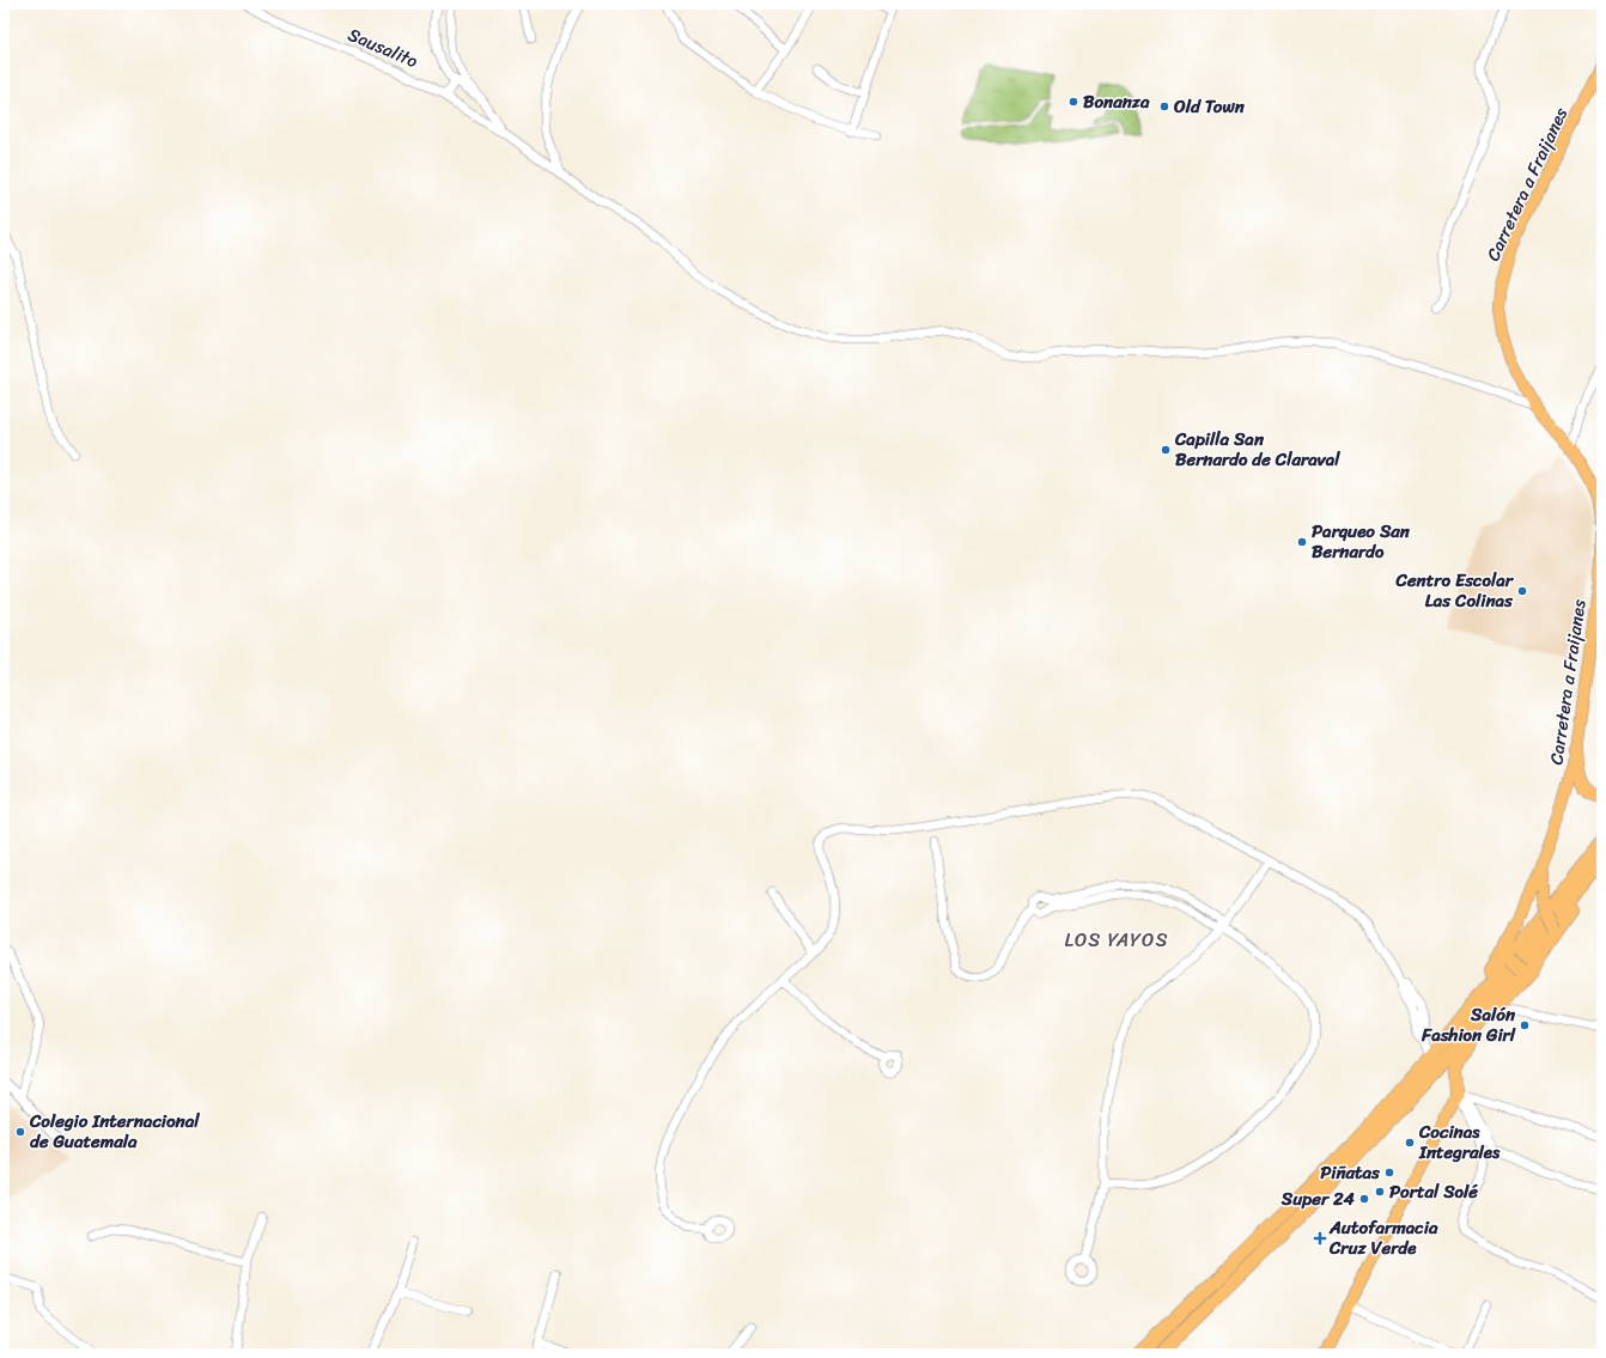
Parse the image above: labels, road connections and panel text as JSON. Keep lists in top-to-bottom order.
{
  "streets": {
    "main road": ["Carretera a Fraijanes"],
    "street": ["Sausalito"]
  },
  "crossings": [
    ["Sausalito", "Carretera a Fraijanes"]
  ],
  "districts": ["LOS YAYOS"],
  "places": {
    "other": [
      "Bonanza",
      "Old Town",
      "Capilla San Bernardo de Claraval",
      "Parqueo San Bernardo",
      "Centro Escolar Las Colinas",
      "Salón Fashion Girl",
      "Colegio Internacional de Guatemala",
      "Cocinas Integrales",
      "Piñatas",
      "Portal Solé",
      "Super 24"
    ],
    "health": ["Autofarmacia Cruz Verde"]
  }
}
